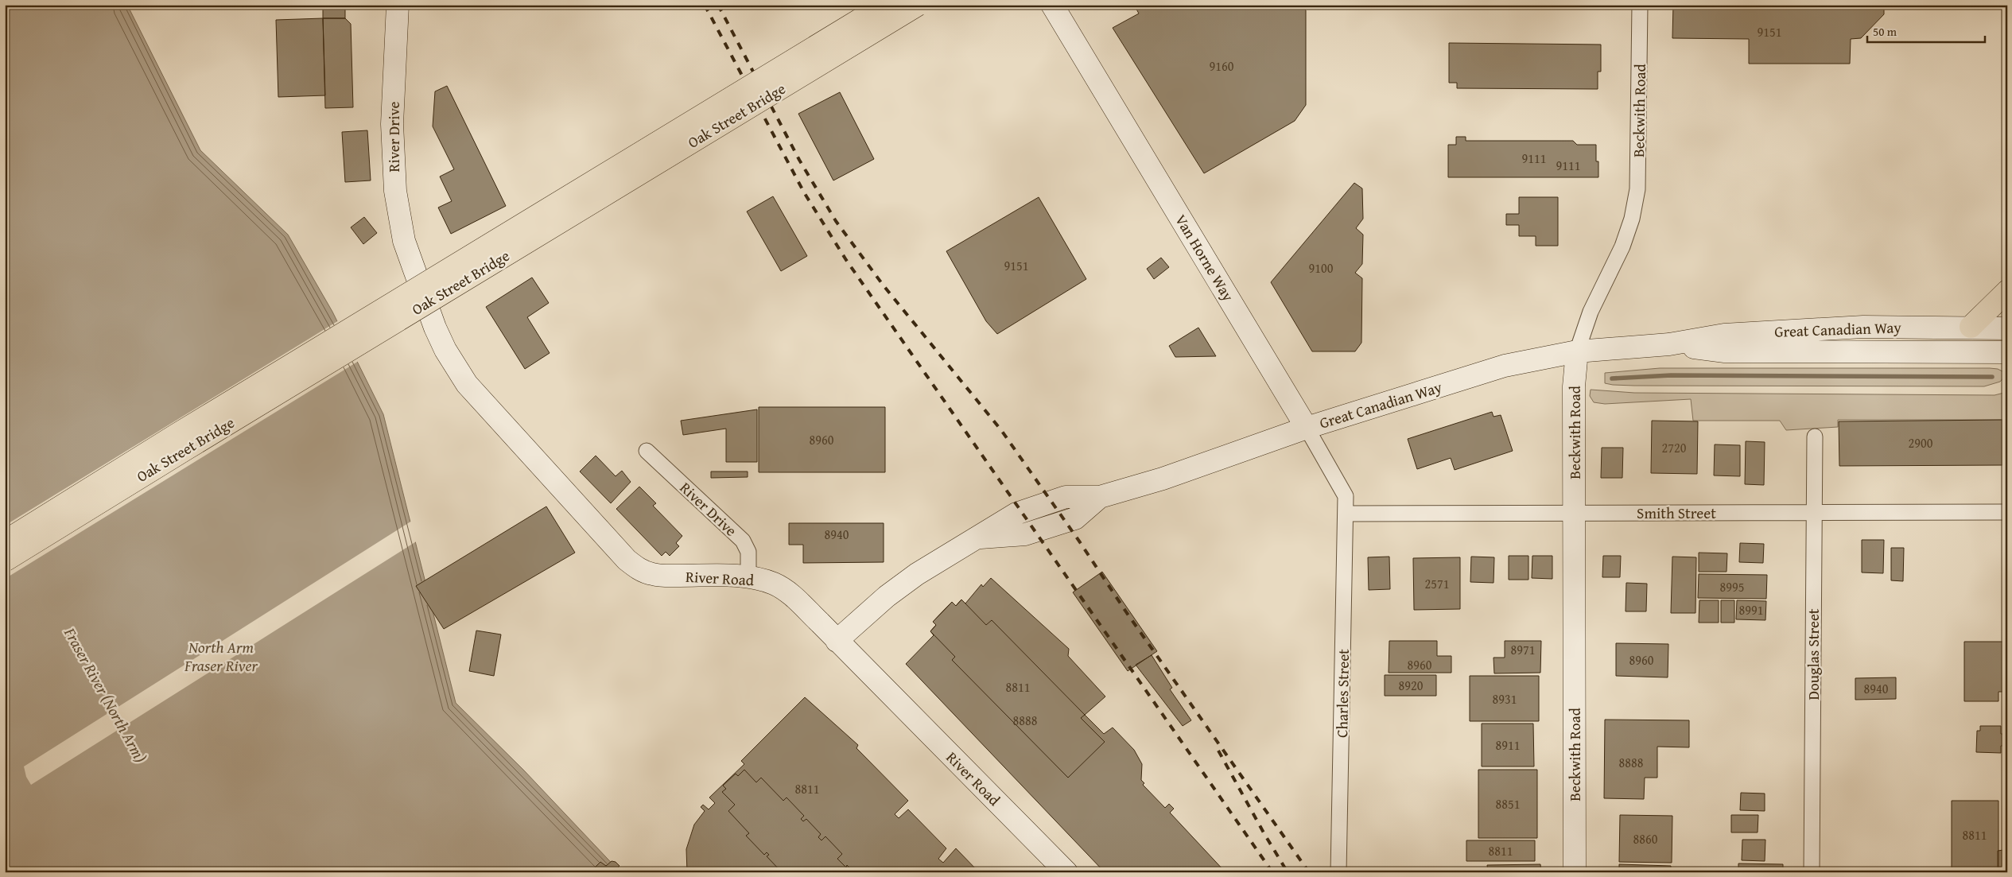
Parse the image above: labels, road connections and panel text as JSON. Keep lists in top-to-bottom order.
{
  "streets": {
    "main road": ["Oak Street Bridge"],
    "street": [
      "Beckwith Road",
      "River Drive",
      "Van Horne Way",
      "Great Canadian Way",
      "Smith Street",
      "River Road",
      "Douglas Street",
      "Charles Street"
    ]
  },
  "crossings": [
    ["Beckwith Road", "Great Canadian Way"],
    ["Beckwith Road", "Smith Street"],
    ["River Drive", "River Road"],
    ["Van Horne Way", "Great Canadian Way"],
    ["Van Horne Way", "Smith Street"],
    ["Van Horne Way", "Charles Street"],
    ["Great Canadian Way", "River Road"],
    ["Smith Street", "Douglas Street"],
    ["Smith Street", "Charles Street"]
  ],
  "water": ["North Arm Fraser River", "Fraser River (North Arm)"],
  "house_numbers": [
    "9151",
    "9160",
    "9111",
    "9111",
    "9151",
    "9100",
    "8960",
    "2900",
    "2720",
    "8940",
    "2571",
    "8995",
    "8991",
    "8971",
    "8960",
    "8960",
    "8920",
    "8811",
    "8940",
    "8931",
    "8888",
    "8911",
    "8888",
    "8811",
    "8851",
    "8811",
    "8860",
    "8811"
  ],
  "scale_bar": "50 m"
}
